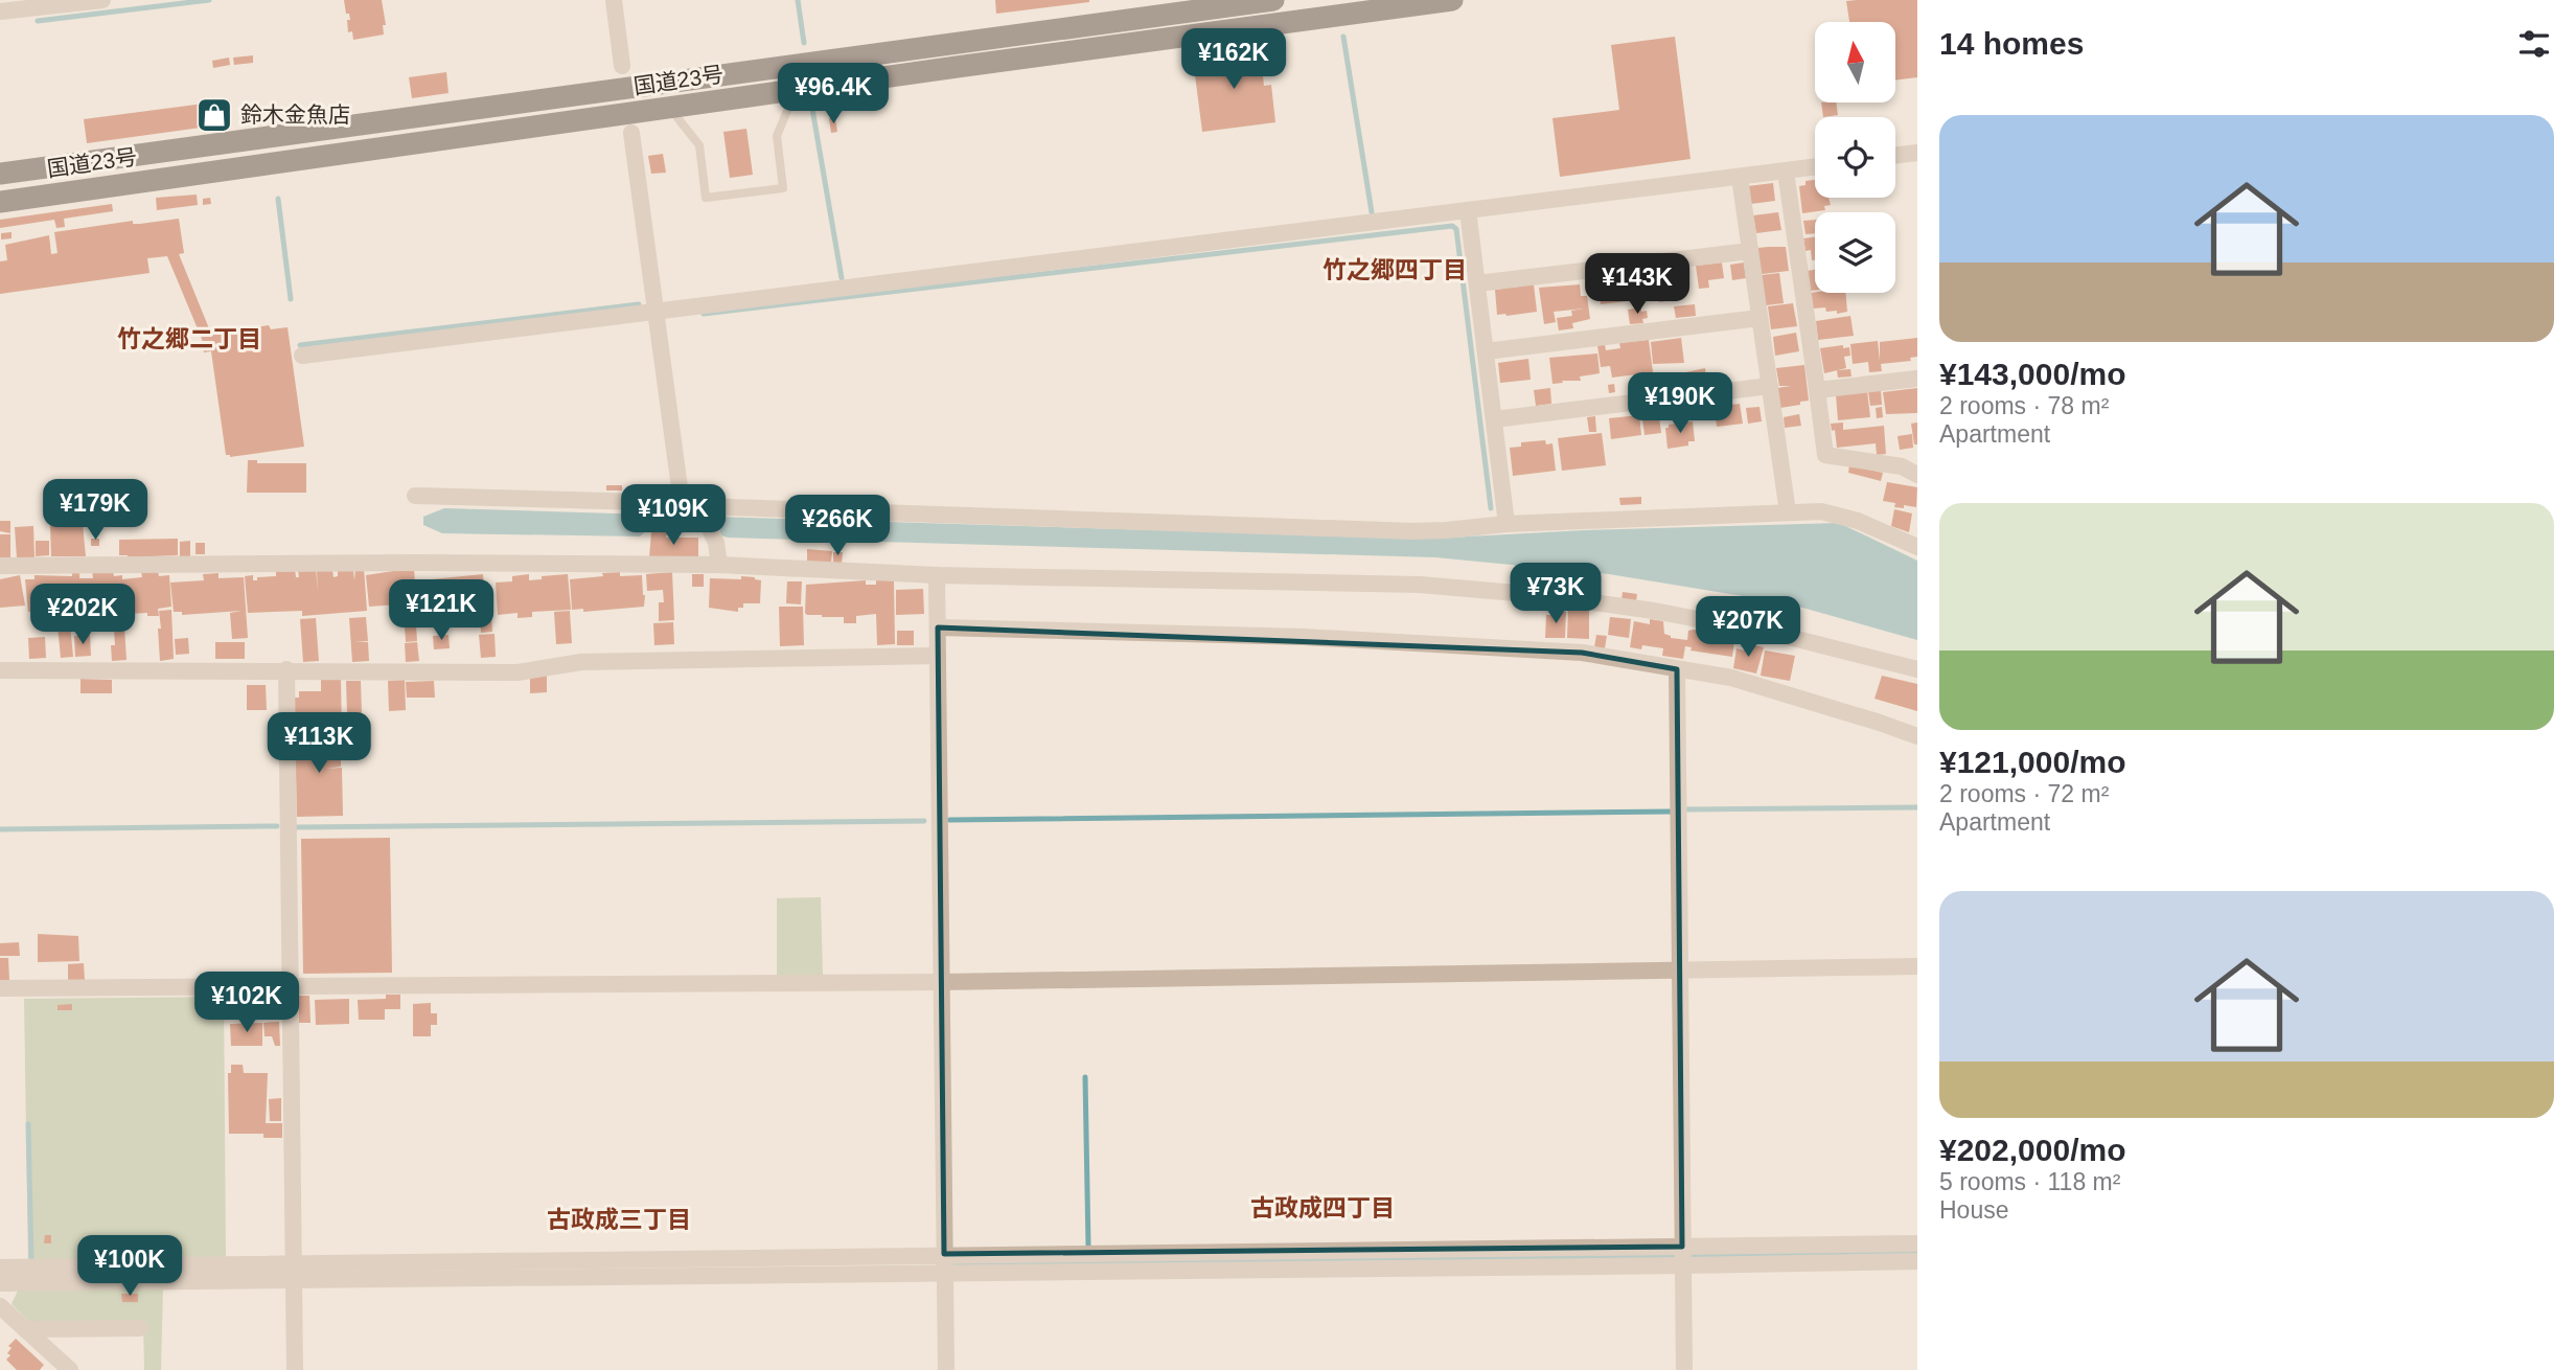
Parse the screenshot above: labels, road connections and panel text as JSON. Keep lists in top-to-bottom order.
{
  "streets": {
    "highway": ["国道23号"]
  },
  "districts": [
    "竹之郷四丁目",
    "竹之郷二丁目",
    "古政成四丁目",
    "古政成三丁目"
  ],
  "places": {
    "shop": ["鈴木金魚店"]
  },
  "north": "top",
  "page": {
    "heading": "14 homes",
    "price": [
      "¥162K",
      "¥96.4K",
      "¥143K",
      "¥190K",
      "¥179K",
      "¥109K",
      "¥266K",
      "¥73K",
      "¥121K",
      "¥202K",
      "¥207K",
      "¥113K",
      "¥102K",
      "¥100K"
    ],
    "list": [
      {
        "name": "¥143,000/mo",
        "note": "2 rooms · 78 m² · Apartment"
      },
      {
        "name": "¥121,000/mo",
        "note": "2 rooms · 72 m² · Apartment"
      },
      {
        "name": "¥202,000/mo",
        "note": "5 rooms · 118 m² · House"
      }
    ]
  }
}
